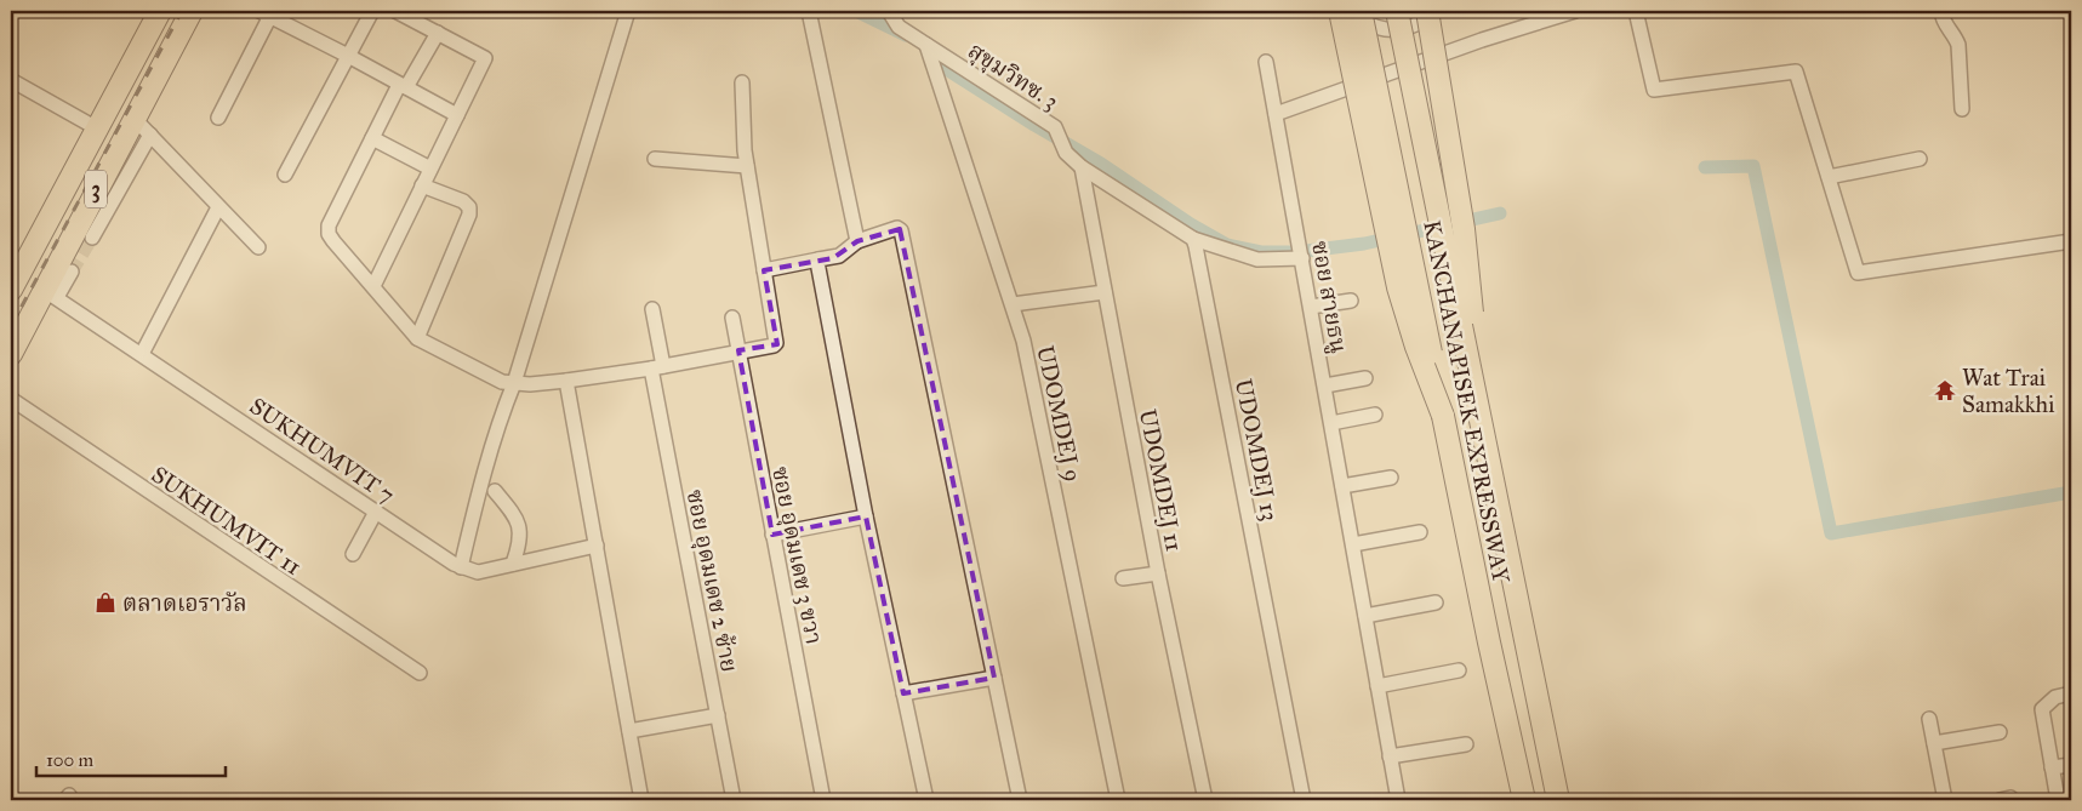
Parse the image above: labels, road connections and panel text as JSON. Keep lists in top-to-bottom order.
{
  "streets": {
    "highway": ["3", "KANCHANAPISEK EXPRESSWAY"],
    "street": [
      "สุขุมวิทซ. 3",
      "ซอย สายธนู",
      "UDOMDEJ 9",
      "SUKHUMVIT 7",
      "UDOMDEJ 13",
      "UDOMDEJ 11",
      "SUKHUMVIT 11",
      "ซอย อุดมเดช 3 ขวา",
      "ซอย อุดมเดช 2 ซ้าย"
    ]
  },
  "crossings": [
    ["สุขุมวิทซ. 3", "UDOMDEJ 9"],
    ["สุขุมวิทซ. 3", "UDOMDEJ 11"],
    ["3", "SUKHUMVIT 7"]
  ],
  "places": {
    "temple": ["Wat Trai Samakkhi"],
    "shop": ["ตลาดเอราวัล"]
  },
  "scale_bar": "100 m"
}
